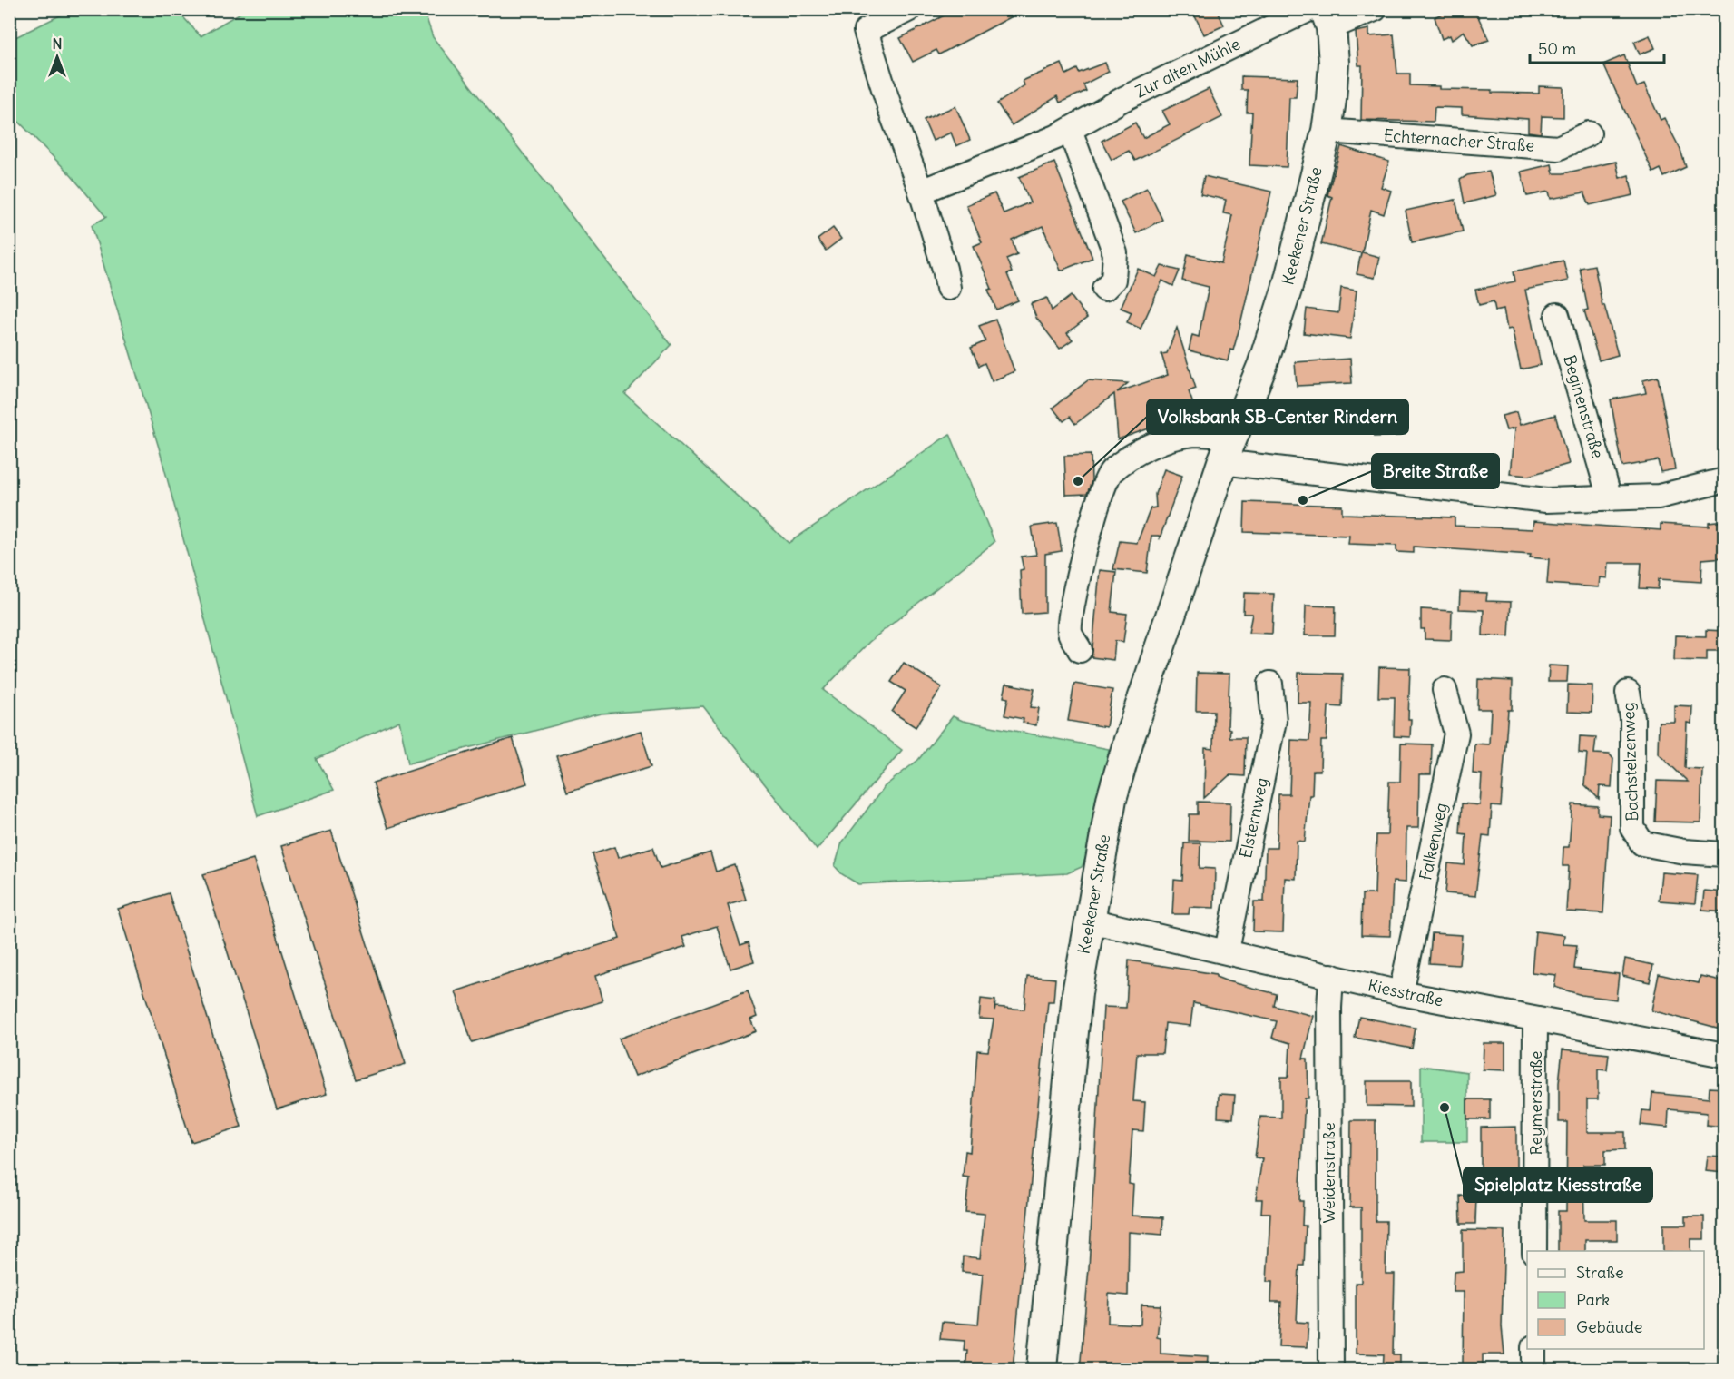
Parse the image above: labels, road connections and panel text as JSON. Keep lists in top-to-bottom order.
{
  "streets": {
    "main road": ["Keekener Straße"],
    "street": [
      "Zur alten Mühle",
      "Echternacher Straße",
      "Beginenstraße",
      "Bachstelzenweg",
      "Elsternweg",
      "Falkenweg",
      "Kiesstraße",
      "Reymerstraße",
      "Weidenstraße"
    ]
  },
  "crossings": [
    ["Echternacher Straße", "Keekener Straße"],
    ["Keekener Straße", "Kiesstraße"],
    ["Elsternweg", "Kiesstraße"],
    ["Falkenweg", "Kiesstraße"],
    ["Kiesstraße", "Reymerstraße"],
    ["Kiesstraße", "Weidenstraße"]
  ],
  "places": ["Volksbank SB-Center Rindern", "Breite Straße", "Spielplatz Kiesstraße"],
  "legend": ["Straße", "Park", "Gebäude"],
  "scale_bar": "50 m",
  "north": "top"
}
